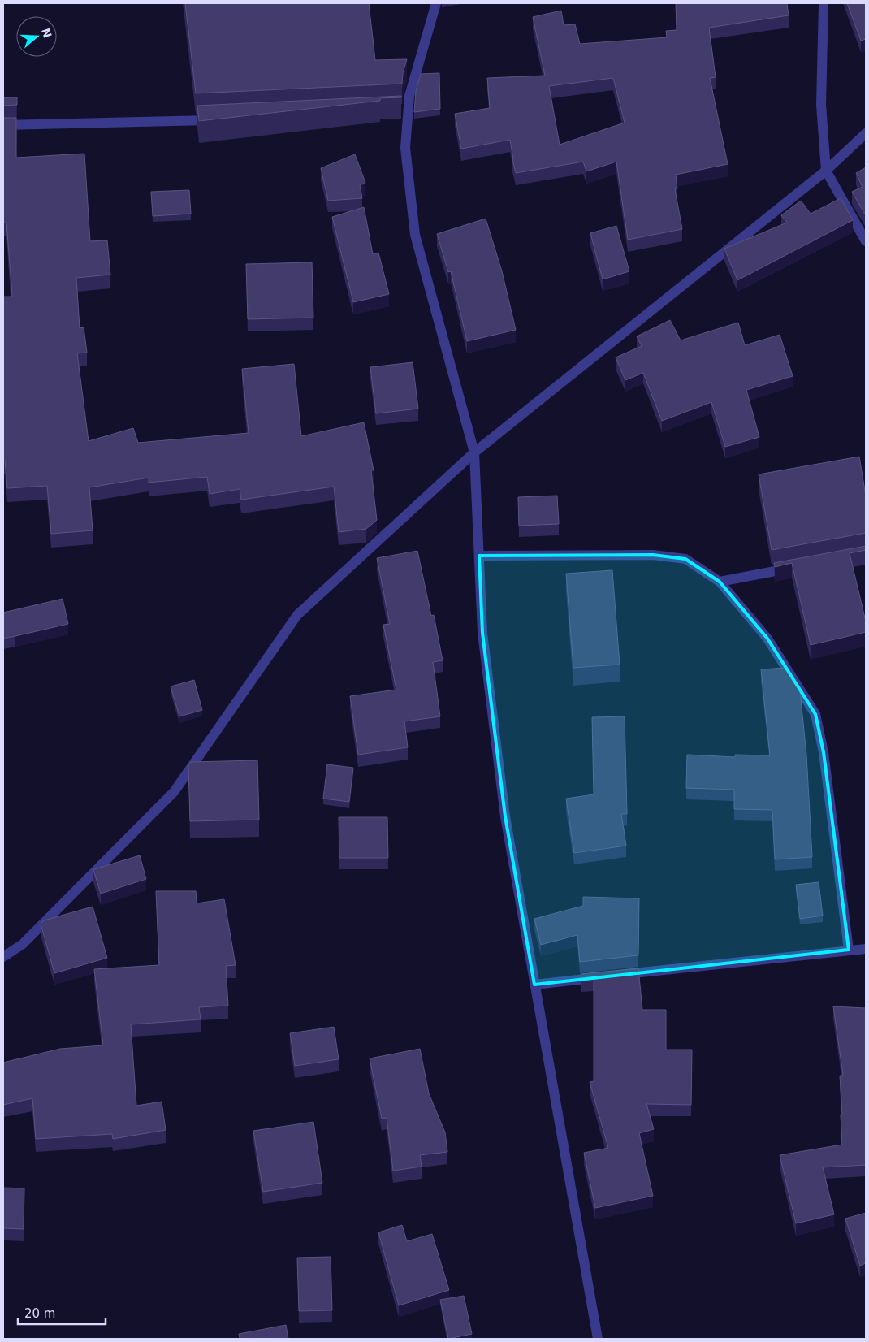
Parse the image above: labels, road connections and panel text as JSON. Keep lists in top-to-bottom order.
{
  "scale_bar": "20 m",
  "north": "right"
}
